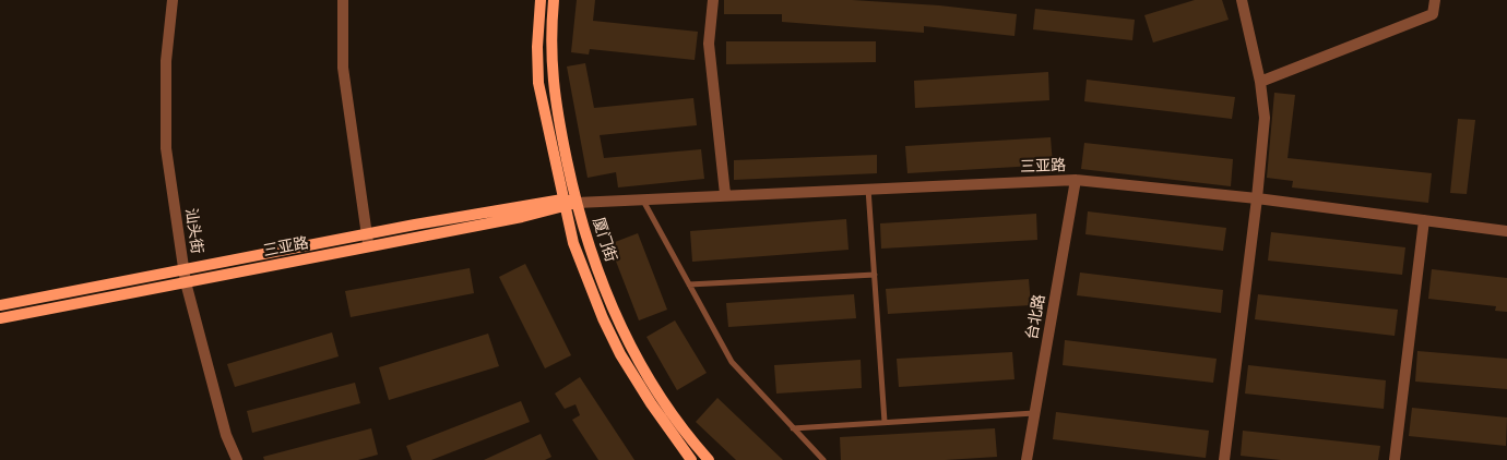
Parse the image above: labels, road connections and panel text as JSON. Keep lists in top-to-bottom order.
{
  "streets": {
    "main road": ["三亚路", "厦门街"],
    "street": ["汕头街", "台北路"]
  },
  "crossings": [
    ["三亚路", "汕头街"],
    ["三亚路", "厦门街"],
    ["三亚路", "台北路"]
  ]
}
